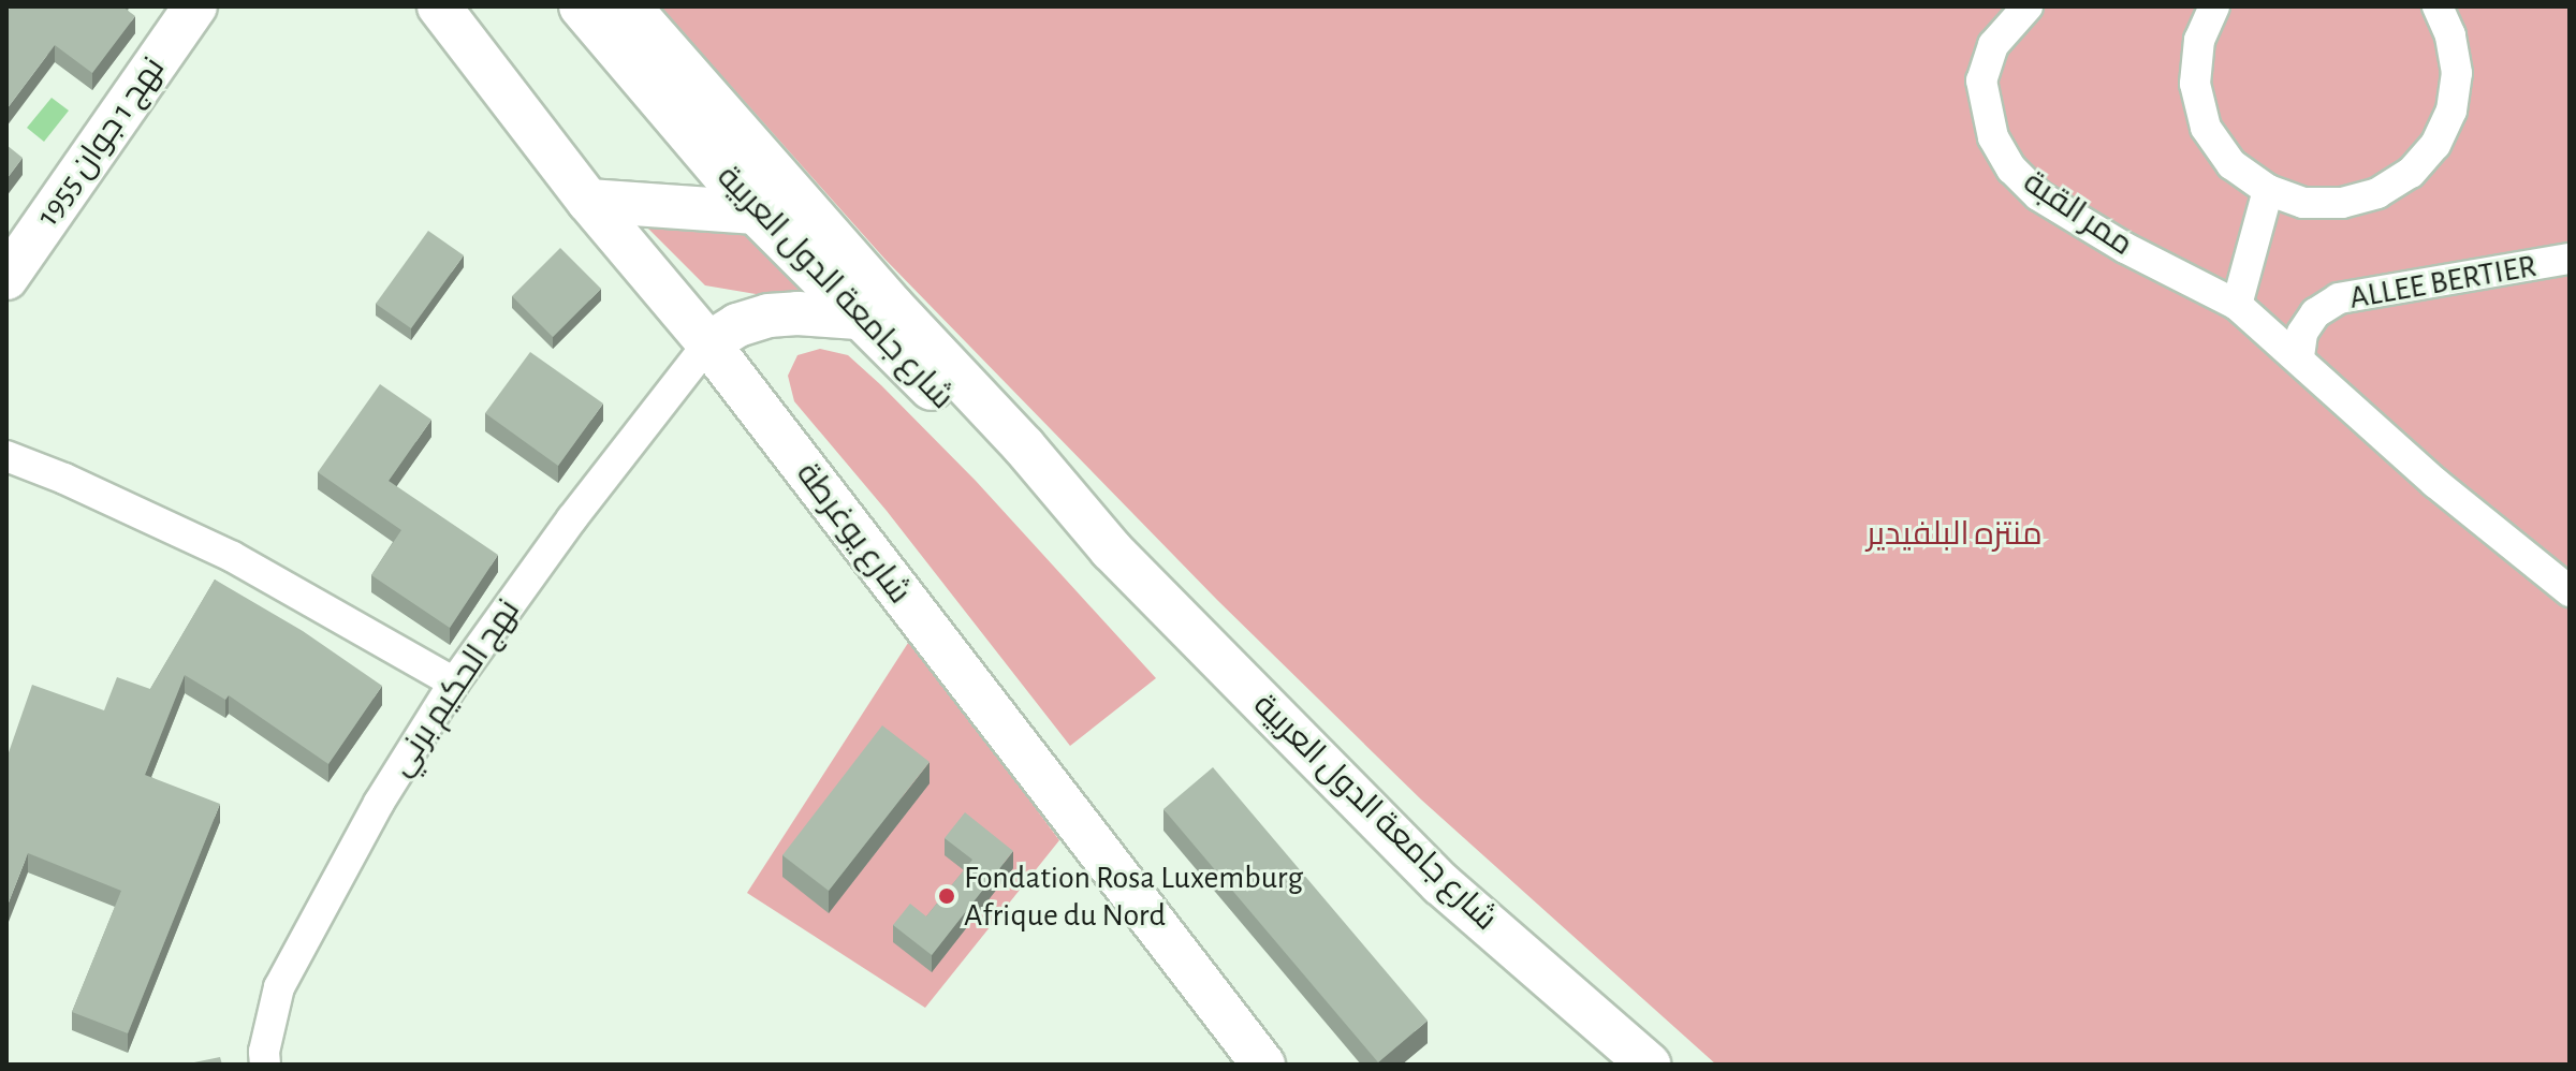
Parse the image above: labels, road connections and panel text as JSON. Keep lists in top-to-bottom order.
{
  "streets": {
    "street": [
      "نهج 1 جوان 1955",
      "ممر القبة",
      "ALLEE BERTIER",
      "شارع جامعة الدول العربية",
      "شارع يوغرطة",
      "نهج الحكيم برني"
    ]
  },
  "crossings": [
    ["ممر القبة", "ALLEE BERTIER"],
    ["شارع يوغرطة", "نهج الحكيم برني"]
  ],
  "parks": ["منتزه البلفيدير"],
  "places": ["Fondation Rosa Luxemburg Afrique du Nord"]
}
